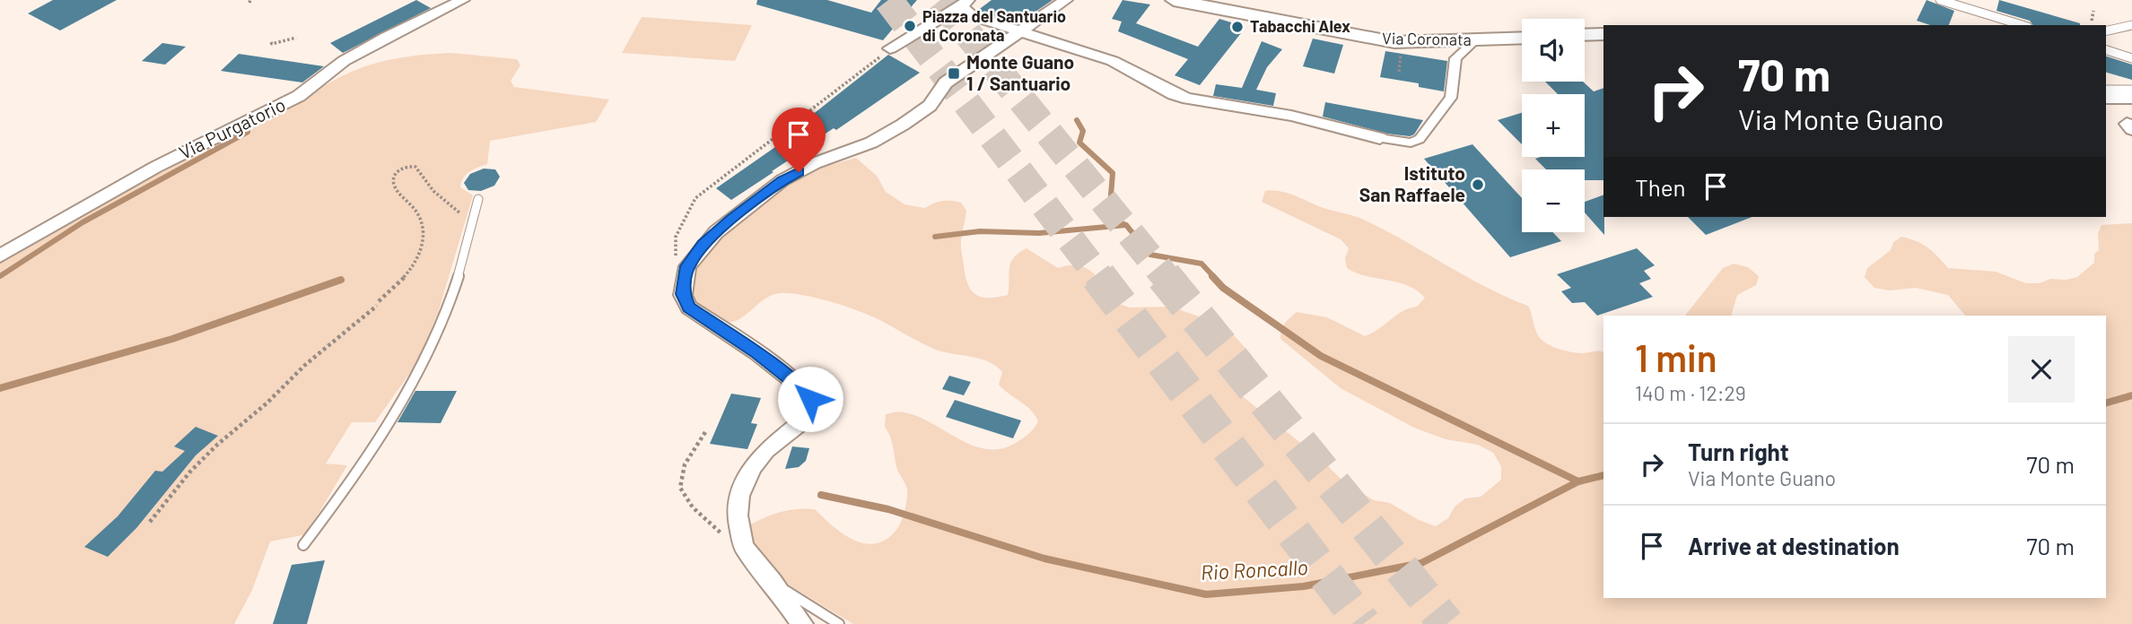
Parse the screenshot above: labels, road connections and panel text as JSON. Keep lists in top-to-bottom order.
{
  "streets": {
    "street": ["Via Coronata", "Via Purgatorio"]
  },
  "water": ["Rio Roncallo"],
  "places": {
    "other": ["Piazza del Santuario di Coronata", "Tabacchi Alex", "Istituto San Raffaele"],
    "transit": ["Monte Guano 1 / Santuario"]
  },
  "page": {
    "map_buttons": ["+", "−"],
    "turn": ["70 m", "Via Monte Guano"],
    "then": "Then",
    "heading": ["1 min", "140 m · 12:29"],
    "list": [
      {
        "name": "Turn right",
        "note": "Via Monte Guano",
        "value": "70 m"
      },
      {
        "name": "Arrive at destination",
        "value": "70 m"
      }
    ]
  }
}
